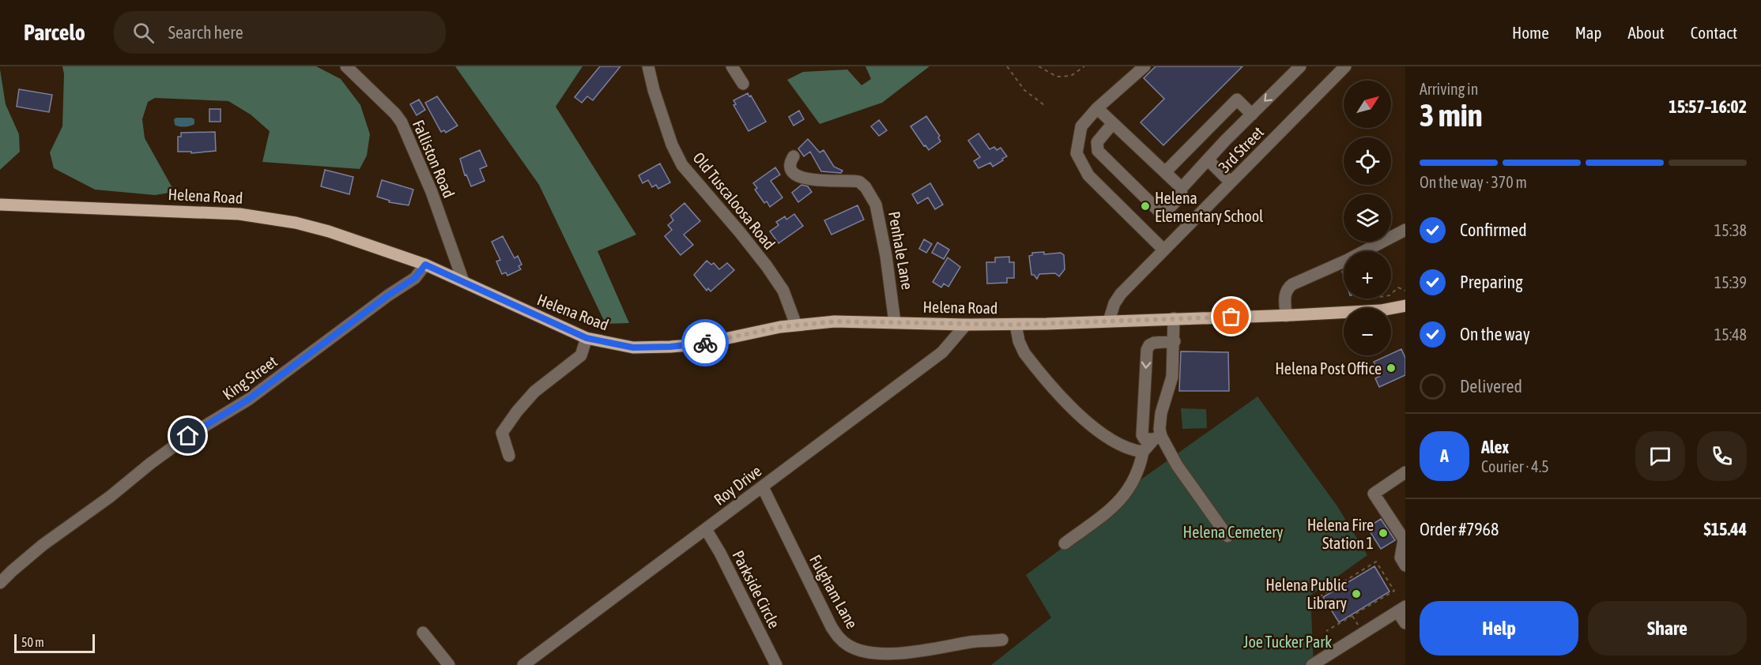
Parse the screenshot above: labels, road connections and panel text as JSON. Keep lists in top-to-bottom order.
{
  "streets": {
    "main road": ["Helena Road"],
    "street": [
      "3rd Street",
      "Falliston Road",
      "Old Tuscaloosa Road",
      "Penhale Lane",
      "King Street",
      "Roy Drive",
      "Parkside Circle",
      "Fulgham Lane"
    ]
  },
  "crossings": [
    ["3rd Street", "Helena Road"],
    ["Falliston Road", "Helena Road"],
    ["Helena Road", "Old Tuscaloosa Road"],
    ["Helena Road", "Penhale Lane"],
    ["Helena Road", "King Street"],
    ["Helena Road", "Roy Drive"],
    ["Roy Drive", "Parkside Circle"],
    ["Roy Drive", "Fulgham Lane"]
  ],
  "parks": ["Helena Cemetery", "Joe Tucker Park"],
  "places": [
    "Helena Elementary School",
    "Helena Post Office",
    "Helena Fire Station 1",
    "Helena Public Library"
  ],
  "scale_bar": "50 m",
  "north": "top right",
  "page": {
    "header": "Parcelo",
    "search": "Search here",
    "nav": [
      "Home",
      "Map",
      "About",
      "Contact"
    ],
    "heading": ["3 min", "Arriving in", "15:57–16:02"],
    "panel": [
      "Alex",
      "Courier · 4.5",
      "Order #7968",
      "$15.44"
    ],
    "map_buttons": ["+", "−"],
    "bar": "On the way · 370 m",
    "list": [
      ["Confirmed", "15:38"],
      ["Preparing", "15:39"],
      ["On the way", "15:48"],
      "Delivered"
    ],
    "round": "A",
    "buttons": ["Help", "Share"],
    "scale": "50 m"
  }
}
